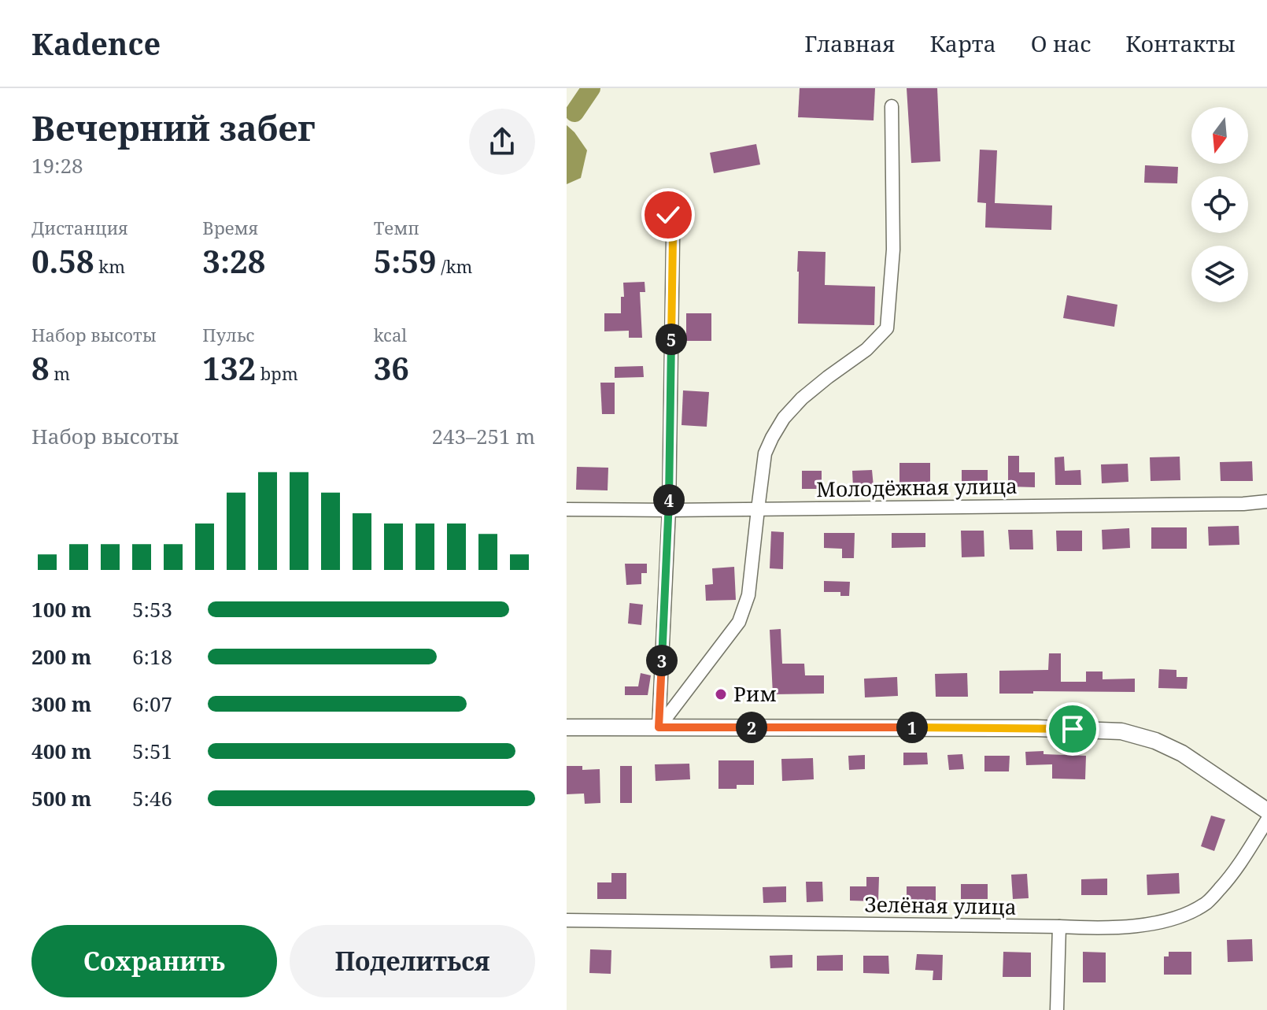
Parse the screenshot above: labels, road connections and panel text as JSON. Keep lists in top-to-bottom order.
{
  "streets": {
    "street": ["Молодёжная улица", "Зелёная улица"]
  },
  "places": ["Рим"],
  "north": "bottom",
  "page": {
    "header": "Kadence",
    "nav": [
      "Главная",
      "Карта",
      "О нас",
      "Контакты"
    ],
    "heading": ["Вечерний забег", "19:28"],
    "stats": [
      ["Дистанция", "0.58 km"],
      ["Время", "3:28"],
      ["Темп", "5:59 /km"],
      ["Набор высоты", "8 m"],
      ["Пульс", "132 bpm"],
      ["kcal", "36"]
    ],
    "pins": [
      "5",
      "4",
      "3",
      "1",
      "2"
    ],
    "chart": ["Набор высоты", "243–251 m"],
    "list": [
      {
        "name": "100 m",
        "note": "5:53"
      },
      {
        "name": "200 m",
        "note": "6:18"
      },
      {
        "name": "300 m",
        "note": "6:07"
      },
      {
        "name": "400 m",
        "note": "5:51"
      },
      {
        "name": "500 m",
        "note": "5:46"
      }
    ],
    "buttons": ["Сохранить", "Поделиться"]
  }
}
